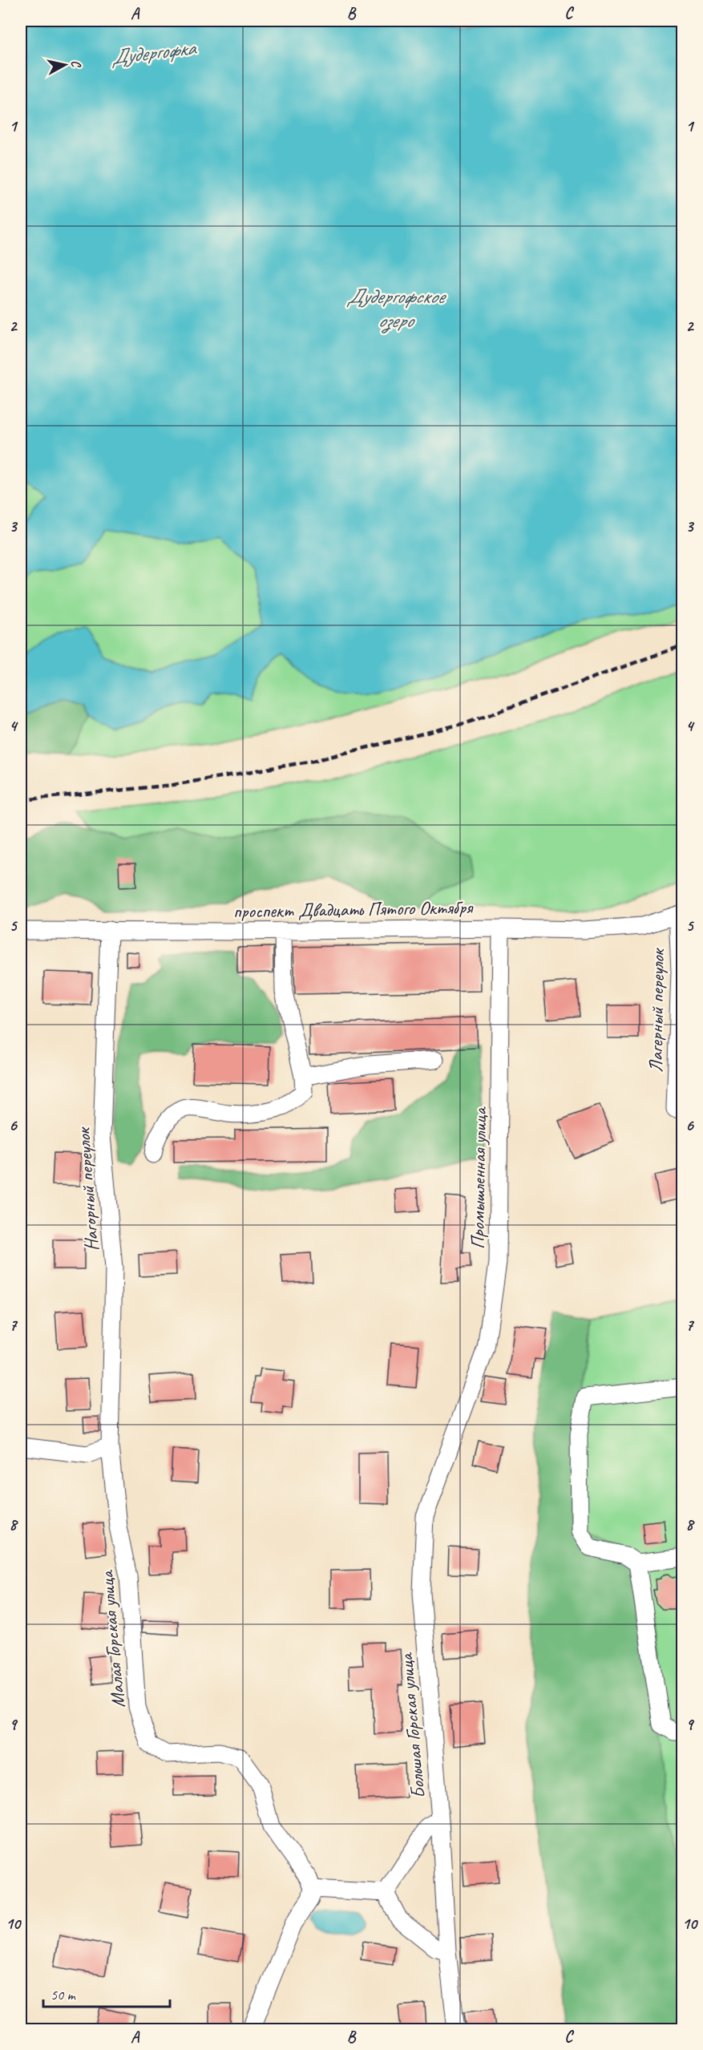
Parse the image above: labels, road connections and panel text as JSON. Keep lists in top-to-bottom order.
{
  "streets": {
    "street": [
      "проспект Двадцать Пятого Октября",
      "Лагерный переулок",
      "Промышленная улица",
      "Нагорный переулок",
      "Малая Горская улица",
      "Большая Горская улица"
    ]
  },
  "crossings": [
    ["проспект Двадцать Пятого Октября", "Лагерный переулок"],
    ["проспект Двадцать Пятого Октября", "Промышленная улица"],
    ["проспект Двадцать Пятого Октября", "Нагорный переулок"],
    ["Промышленная улица", "Большая Горская улица"],
    ["Нагорный переулок", "Малая Горская улица"]
  ],
  "water": ["Дудергофка", "Дудергофское озеро"],
  "scale_bar": "50 m",
  "north": "right",
  "grid": {
    "columns": ["A", "B", "C"],
    "rows": [
      "1",
      "2",
      "3",
      "4",
      "5",
      "6",
      "7",
      "8",
      "9",
      "10"
    ]
  }
}
